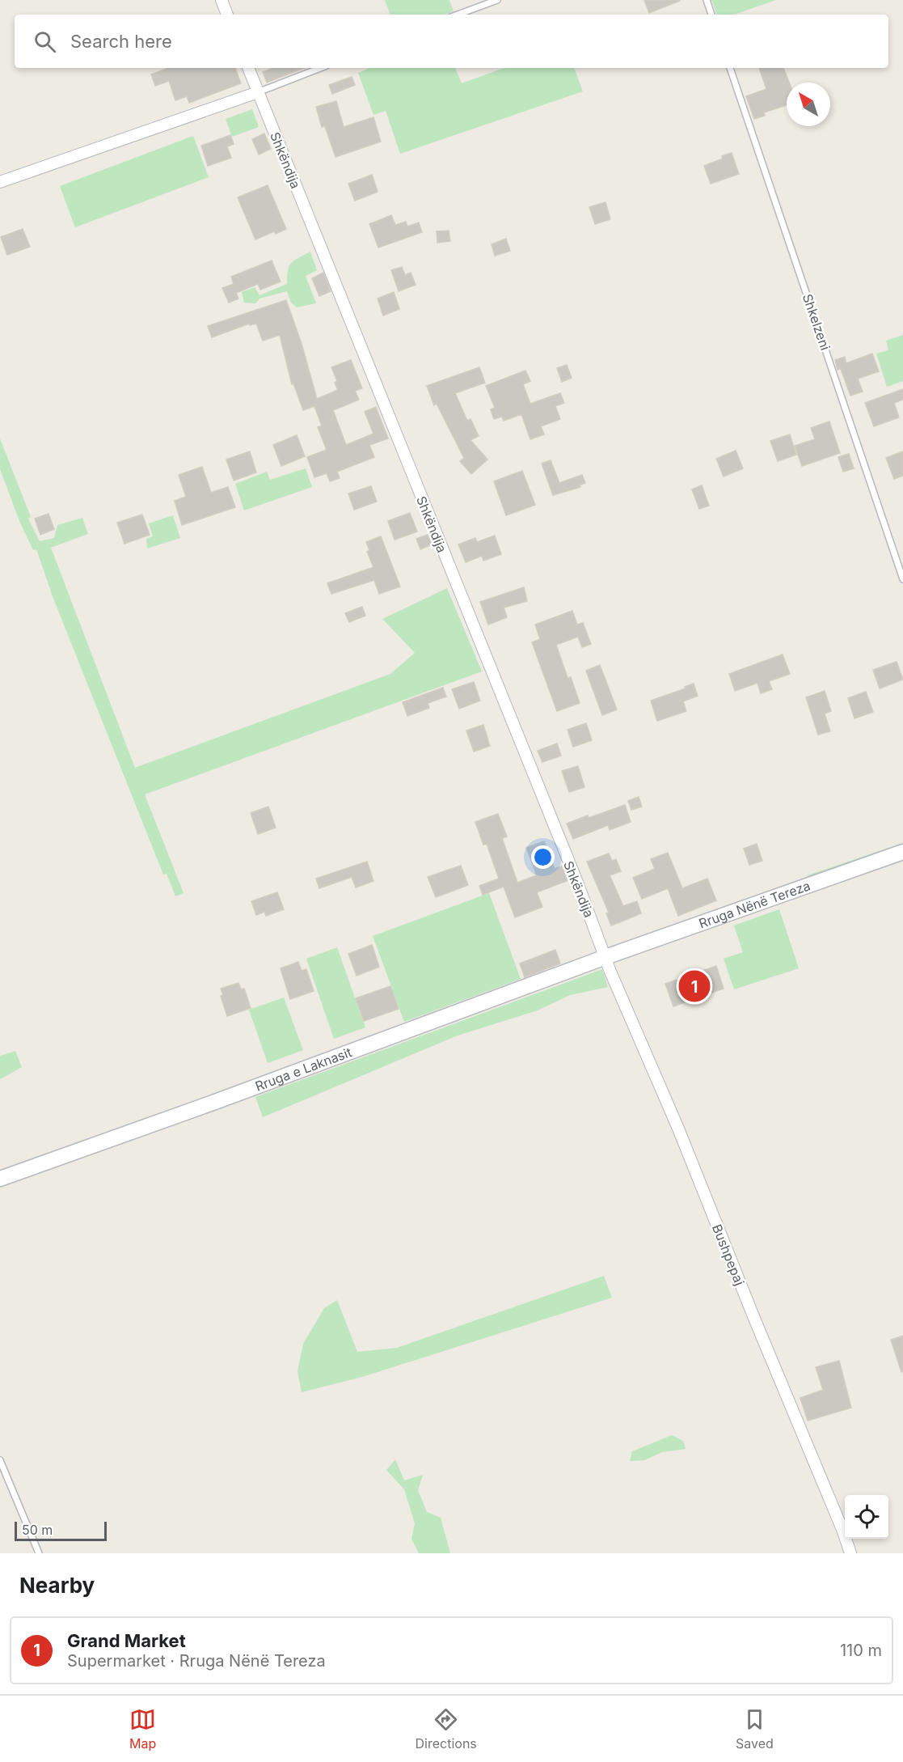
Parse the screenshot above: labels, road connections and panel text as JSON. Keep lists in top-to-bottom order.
{
  "streets": {
    "main road": ["Rruga Nënë Tereza", "Rruga e Laknasit"],
    "street": ["Shkëndija", "Bushpepaj"],
    "lane": ["Shkelzeni"]
  },
  "crossings": [
    ["Shkëndija", "Rruga Nënë Tereza"],
    ["Shkëndija", "Rruga e Laknasit"],
    ["Shkëndija", "Bushpepaj"],
    ["Rruga Nënë Tereza", "Rruga e Laknasit"],
    ["Rruga Nënë Tereza", "Bushpepaj"],
    ["Rruga e Laknasit", "Bushpepaj"]
  ],
  "scale_bar": "50 m",
  "north": "top left",
  "page": {
    "search": "Search here",
    "pins": "1",
    "scale": "50 m",
    "heading": "Nearby",
    "list": [
      {
        "mark": "1",
        "name": "Grand Market",
        "note": "Supermarket · Rruga Nënë Tereza",
        "value": "110 m"
      }
    ],
    "nav": ["Map", "Directions", "Saved"]
  }
}
